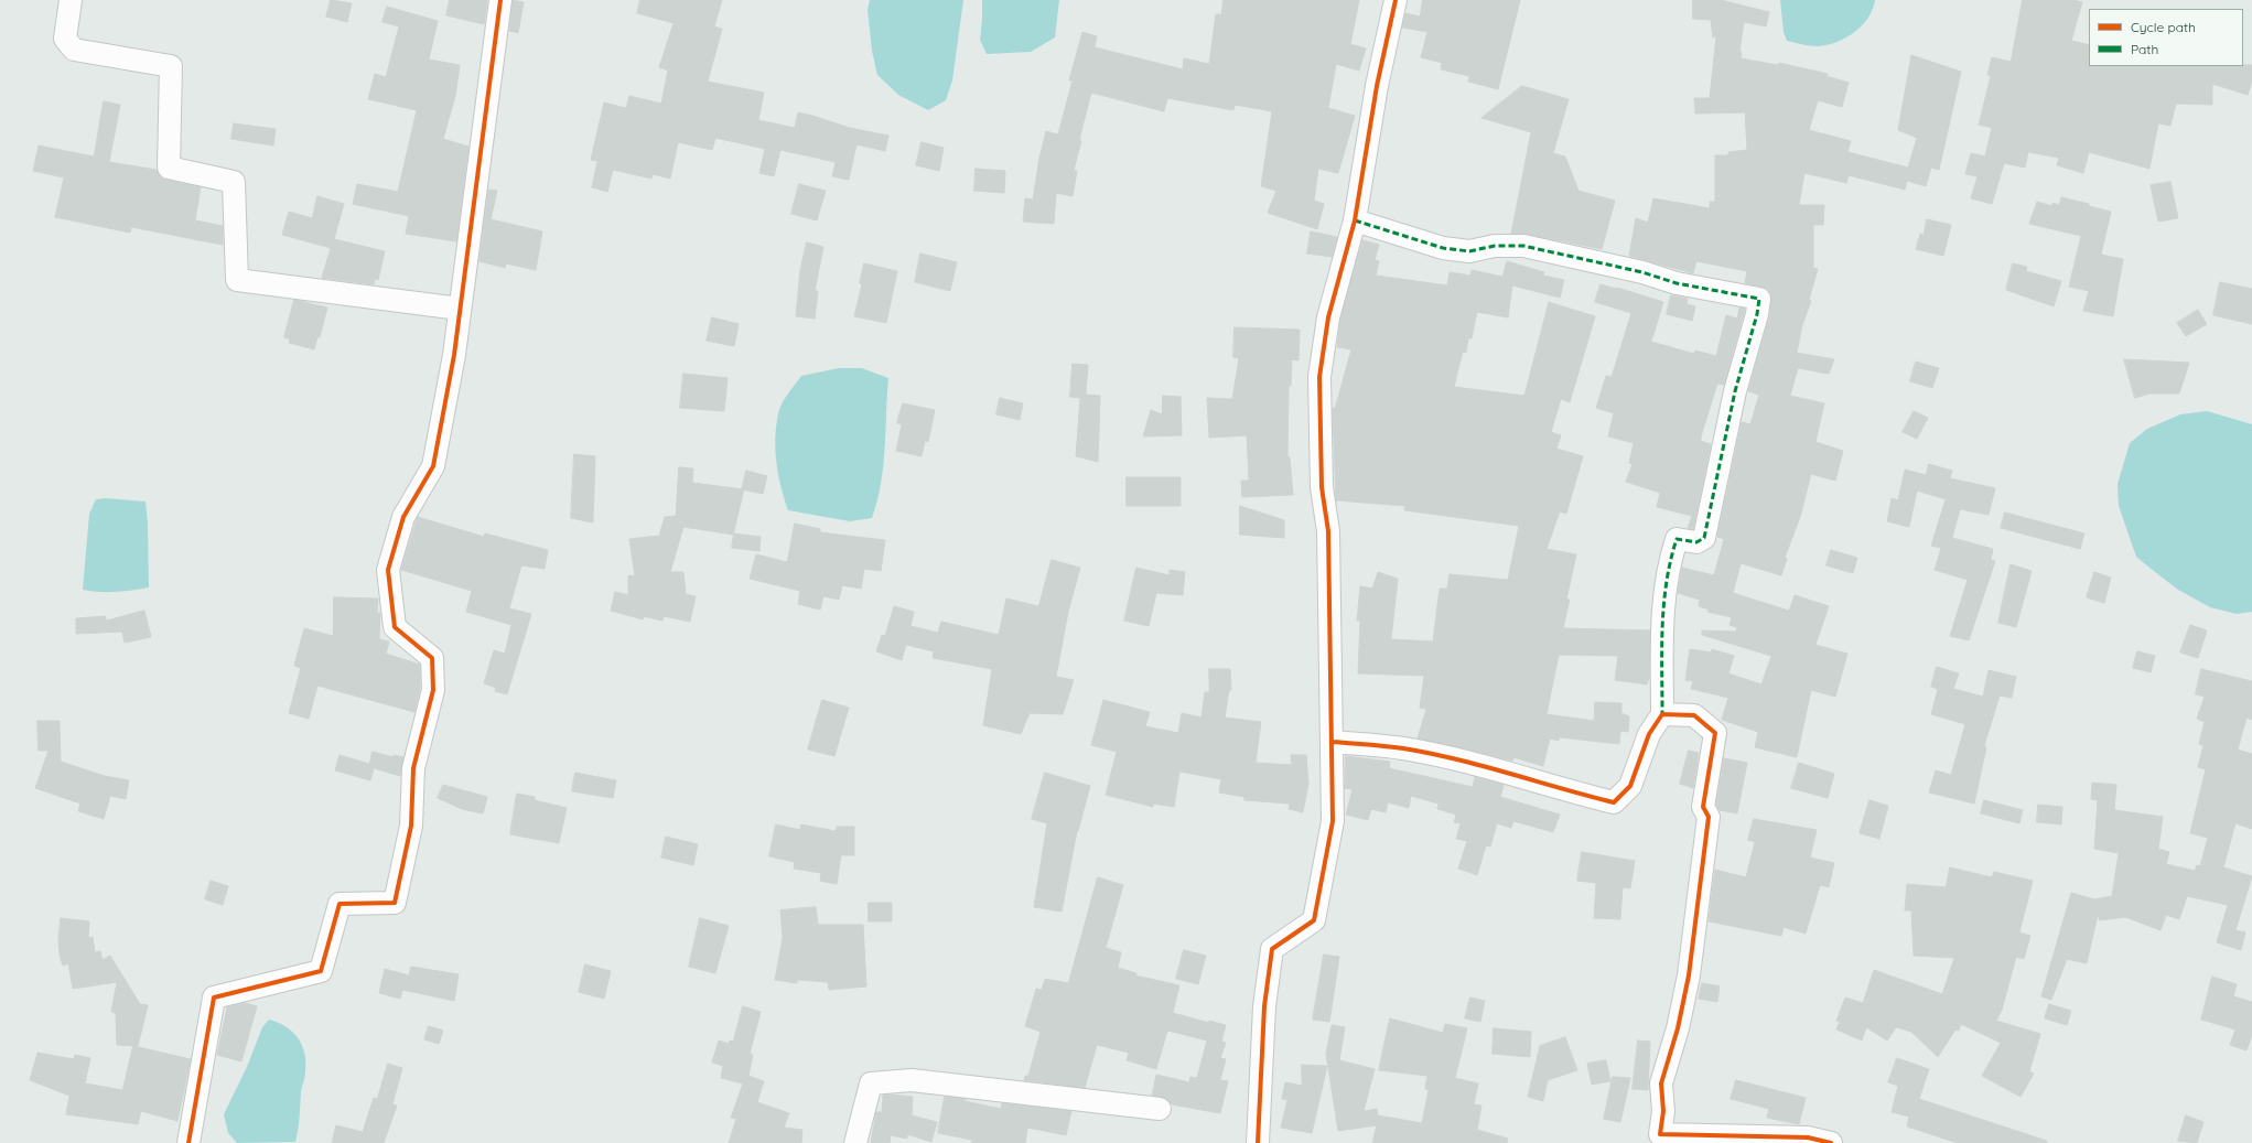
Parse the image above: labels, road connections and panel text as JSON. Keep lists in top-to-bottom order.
{
  "legend": ["Cycle path", "Path"]
}
